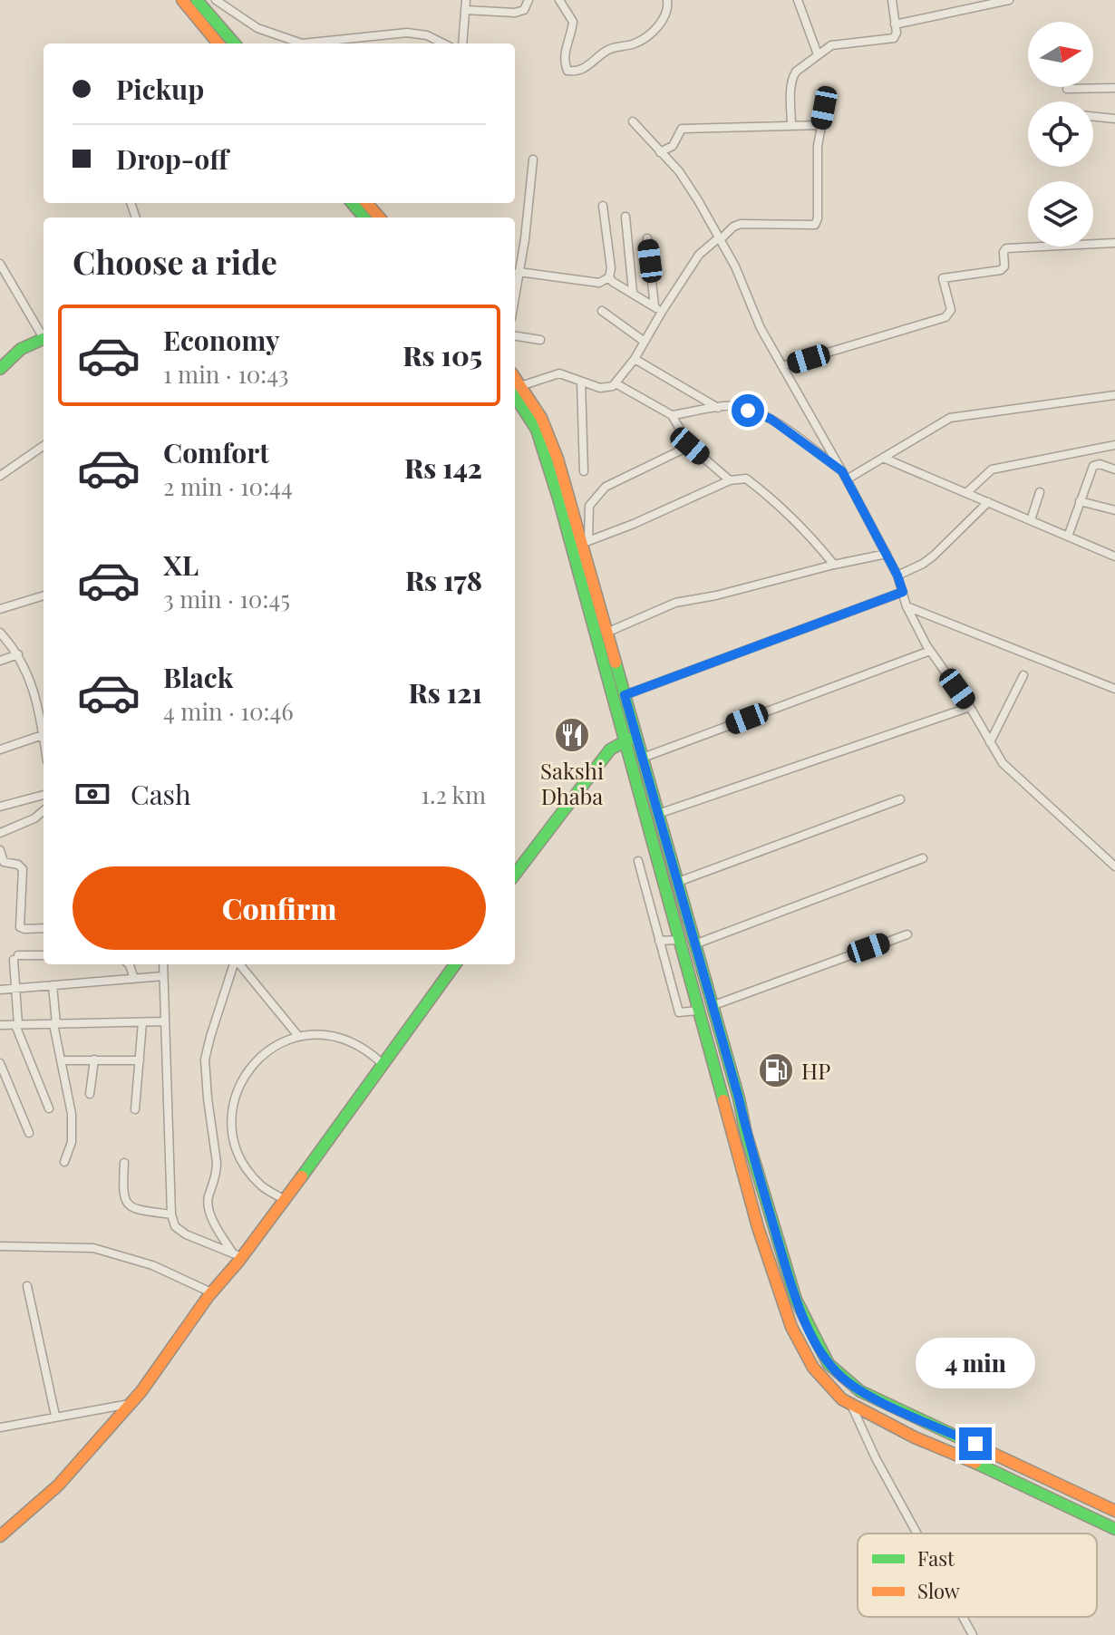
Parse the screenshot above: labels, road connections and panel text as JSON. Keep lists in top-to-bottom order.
{
  "places": {
    "restaurant": ["Sakshi Dhaba"],
    "fuel station": ["HP"]
  },
  "legend": ["Fast", "Slow"],
  "north": "right",
  "page": {
    "banner": ["Pickup", "Drop-off"],
    "heading": "Choose a ride",
    "list": [
      {
        "name": "Economy",
        "note": "1 min · 10:43",
        "value": "Rs 105"
      },
      {
        "name": "Comfort",
        "note": "2 min · 10:44",
        "value": "Rs 142"
      },
      {
        "name": "XL",
        "note": "3 min · 10:45",
        "value": "Rs 178"
      },
      {
        "name": "Black",
        "note": "4 min · 10:46",
        "value": "Rs 121"
      }
    ],
    "pay": ["Cash", "1.2 km"],
    "buttons": "Confirm",
    "bubble": "4 min"
  }
}
